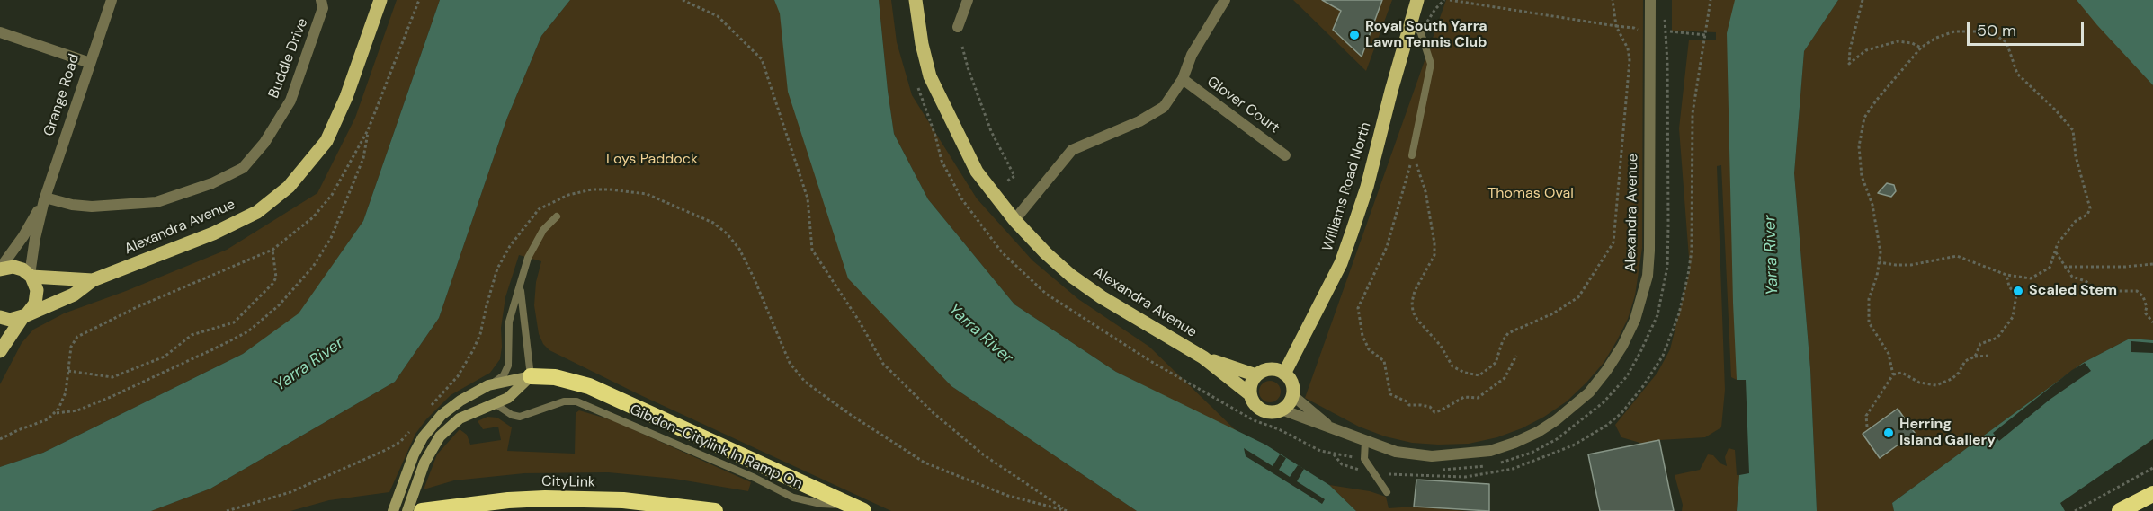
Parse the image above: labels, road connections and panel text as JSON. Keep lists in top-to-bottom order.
{
  "streets": {
    "highway": ["CityLink"],
    "main road": ["Williams Road North", "Alexandra Avenue"],
    "street": ["Buddle Drive", "Grange Road", "Glover Court"],
    "lane": ["Gibdon-Citylink In Ramp On"]
  },
  "crossings": [
    ["Buddle Drive", "Grange Road"],
    ["Grange Road", "Alexandra Avenue"],
    ["Williams Road North", "Alexandra Avenue"]
  ],
  "water": ["Yarra River"],
  "parks": ["Loys Paddock", "Thomas Oval"],
  "places": ["Royal South Yarra Lawn Tennis Club", "Scaled Stem", "Herring Island Gallery"],
  "scale_bar": "50 m"
}
